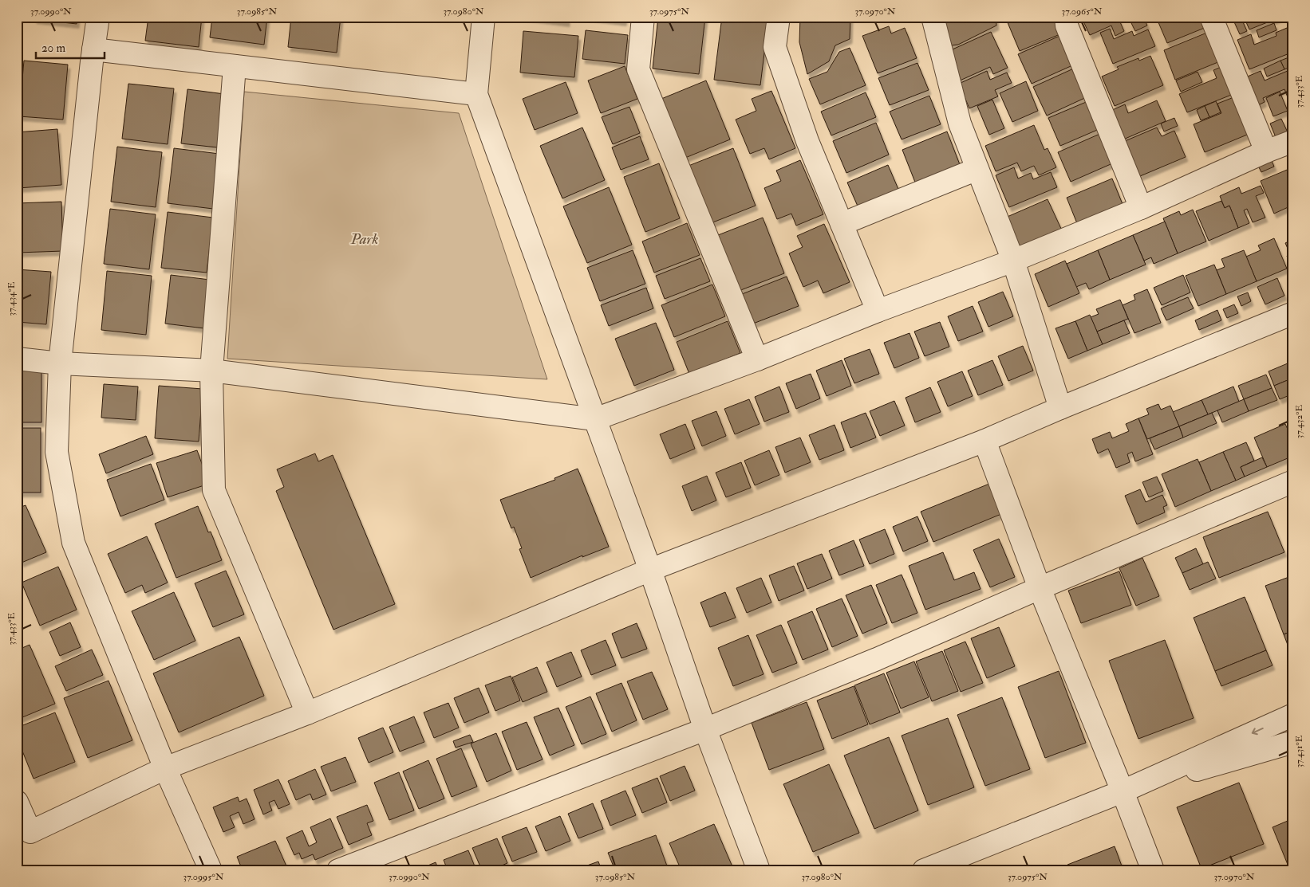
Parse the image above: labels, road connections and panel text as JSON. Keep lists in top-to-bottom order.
{
  "parks": ["Park"],
  "scale_bar": "20 m",
  "coordinates": [
    "37.0990°N",
    "37.0985°N",
    "37.0980°N",
    "37.0975°N",
    "37.0970°N",
    "37.0965°N",
    "37.433°E",
    "37.434°E",
    "37.432°E",
    "37.431°E",
    "37.0995°N"
  ]
}
